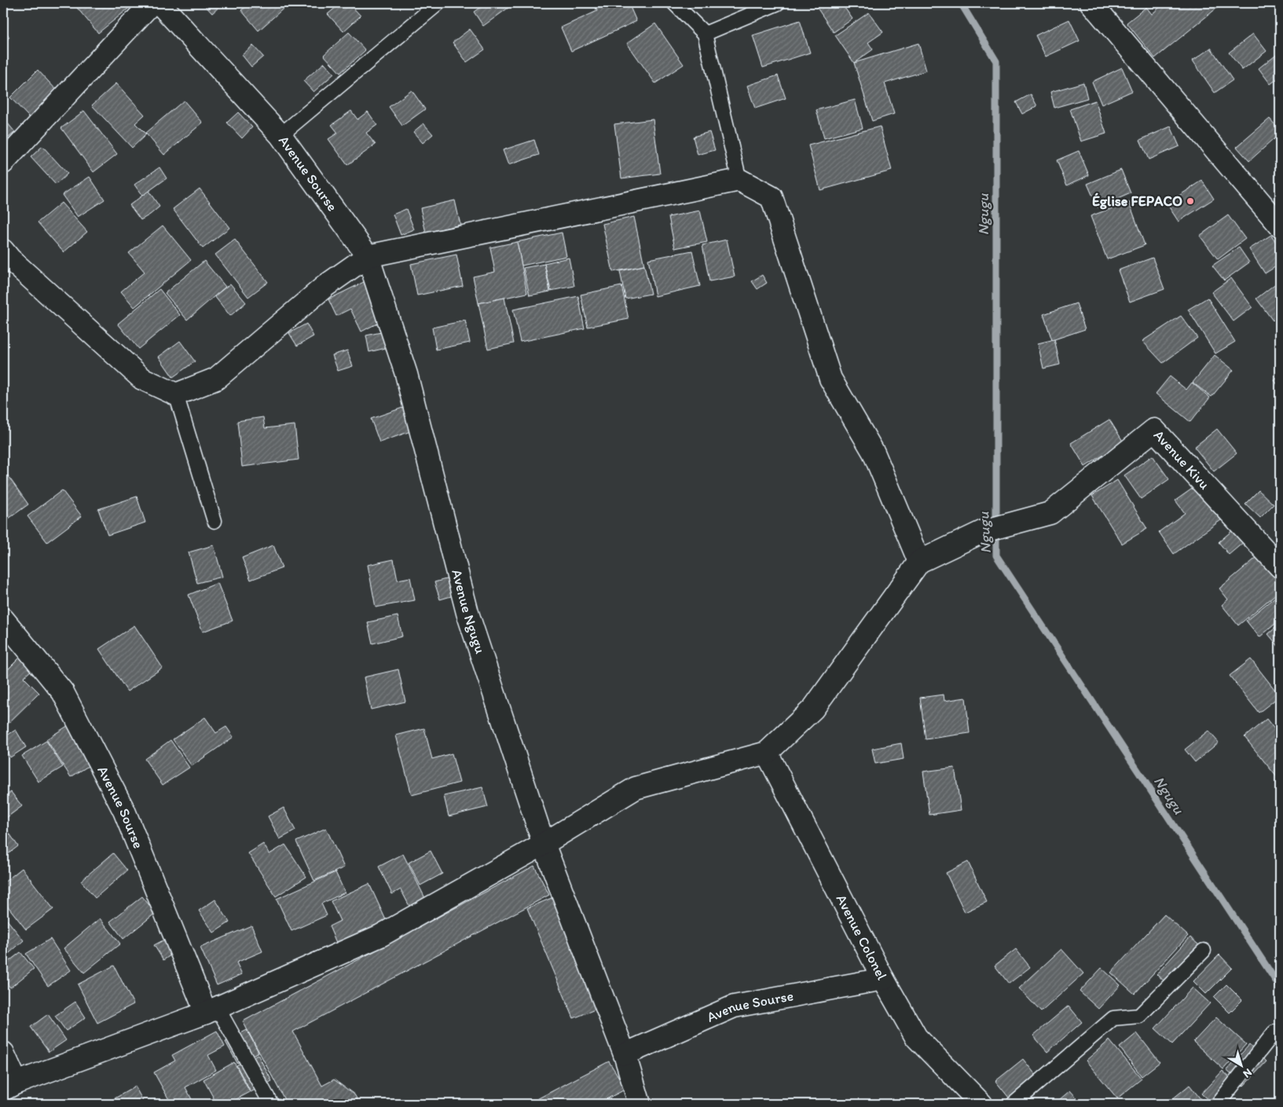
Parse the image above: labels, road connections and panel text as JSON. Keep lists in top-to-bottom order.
{
  "streets": {
    "street": [
      "Avenue Sourse",
      "Avenue Kivu",
      "Avenue Ngugu",
      "Avenue Colonel"
    ]
  },
  "crossings": [
    ["Avenue Sourse", "Avenue Ngugu"],
    ["Avenue Sourse", "Avenue Colonel"]
  ],
  "water": ["Ngugu"],
  "places": ["Église FEPACO"],
  "north": "bottom right"
}
